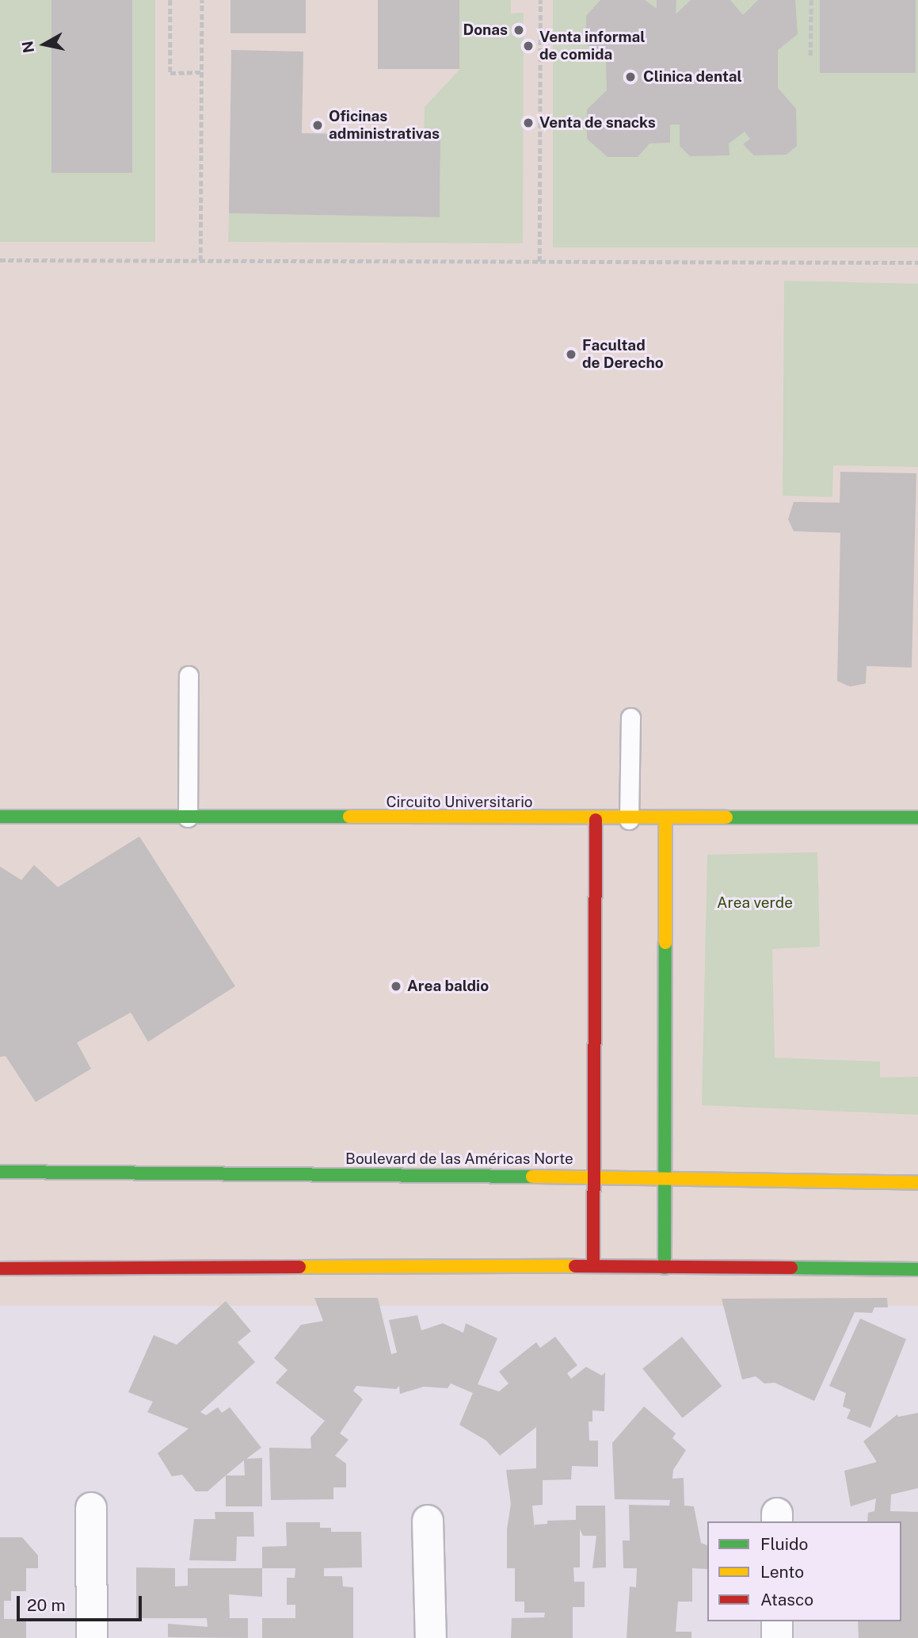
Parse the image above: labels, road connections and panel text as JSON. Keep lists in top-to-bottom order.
{
  "streets": {
    "main road": ["Circuito Universitario", "Boulevard de las Américas Norte"]
  },
  "parks": ["Area verde"],
  "places": [
    "Donas",
    "Venta informal de comida",
    "Clinica dental",
    "Venta de snacks",
    "Oficinas administrativas",
    "Facultad de Derecho",
    "Area baldio"
  ],
  "legend": ["Fluido", "Lento", "Atasco"],
  "scale_bar": "20 m",
  "north": "left"
}
